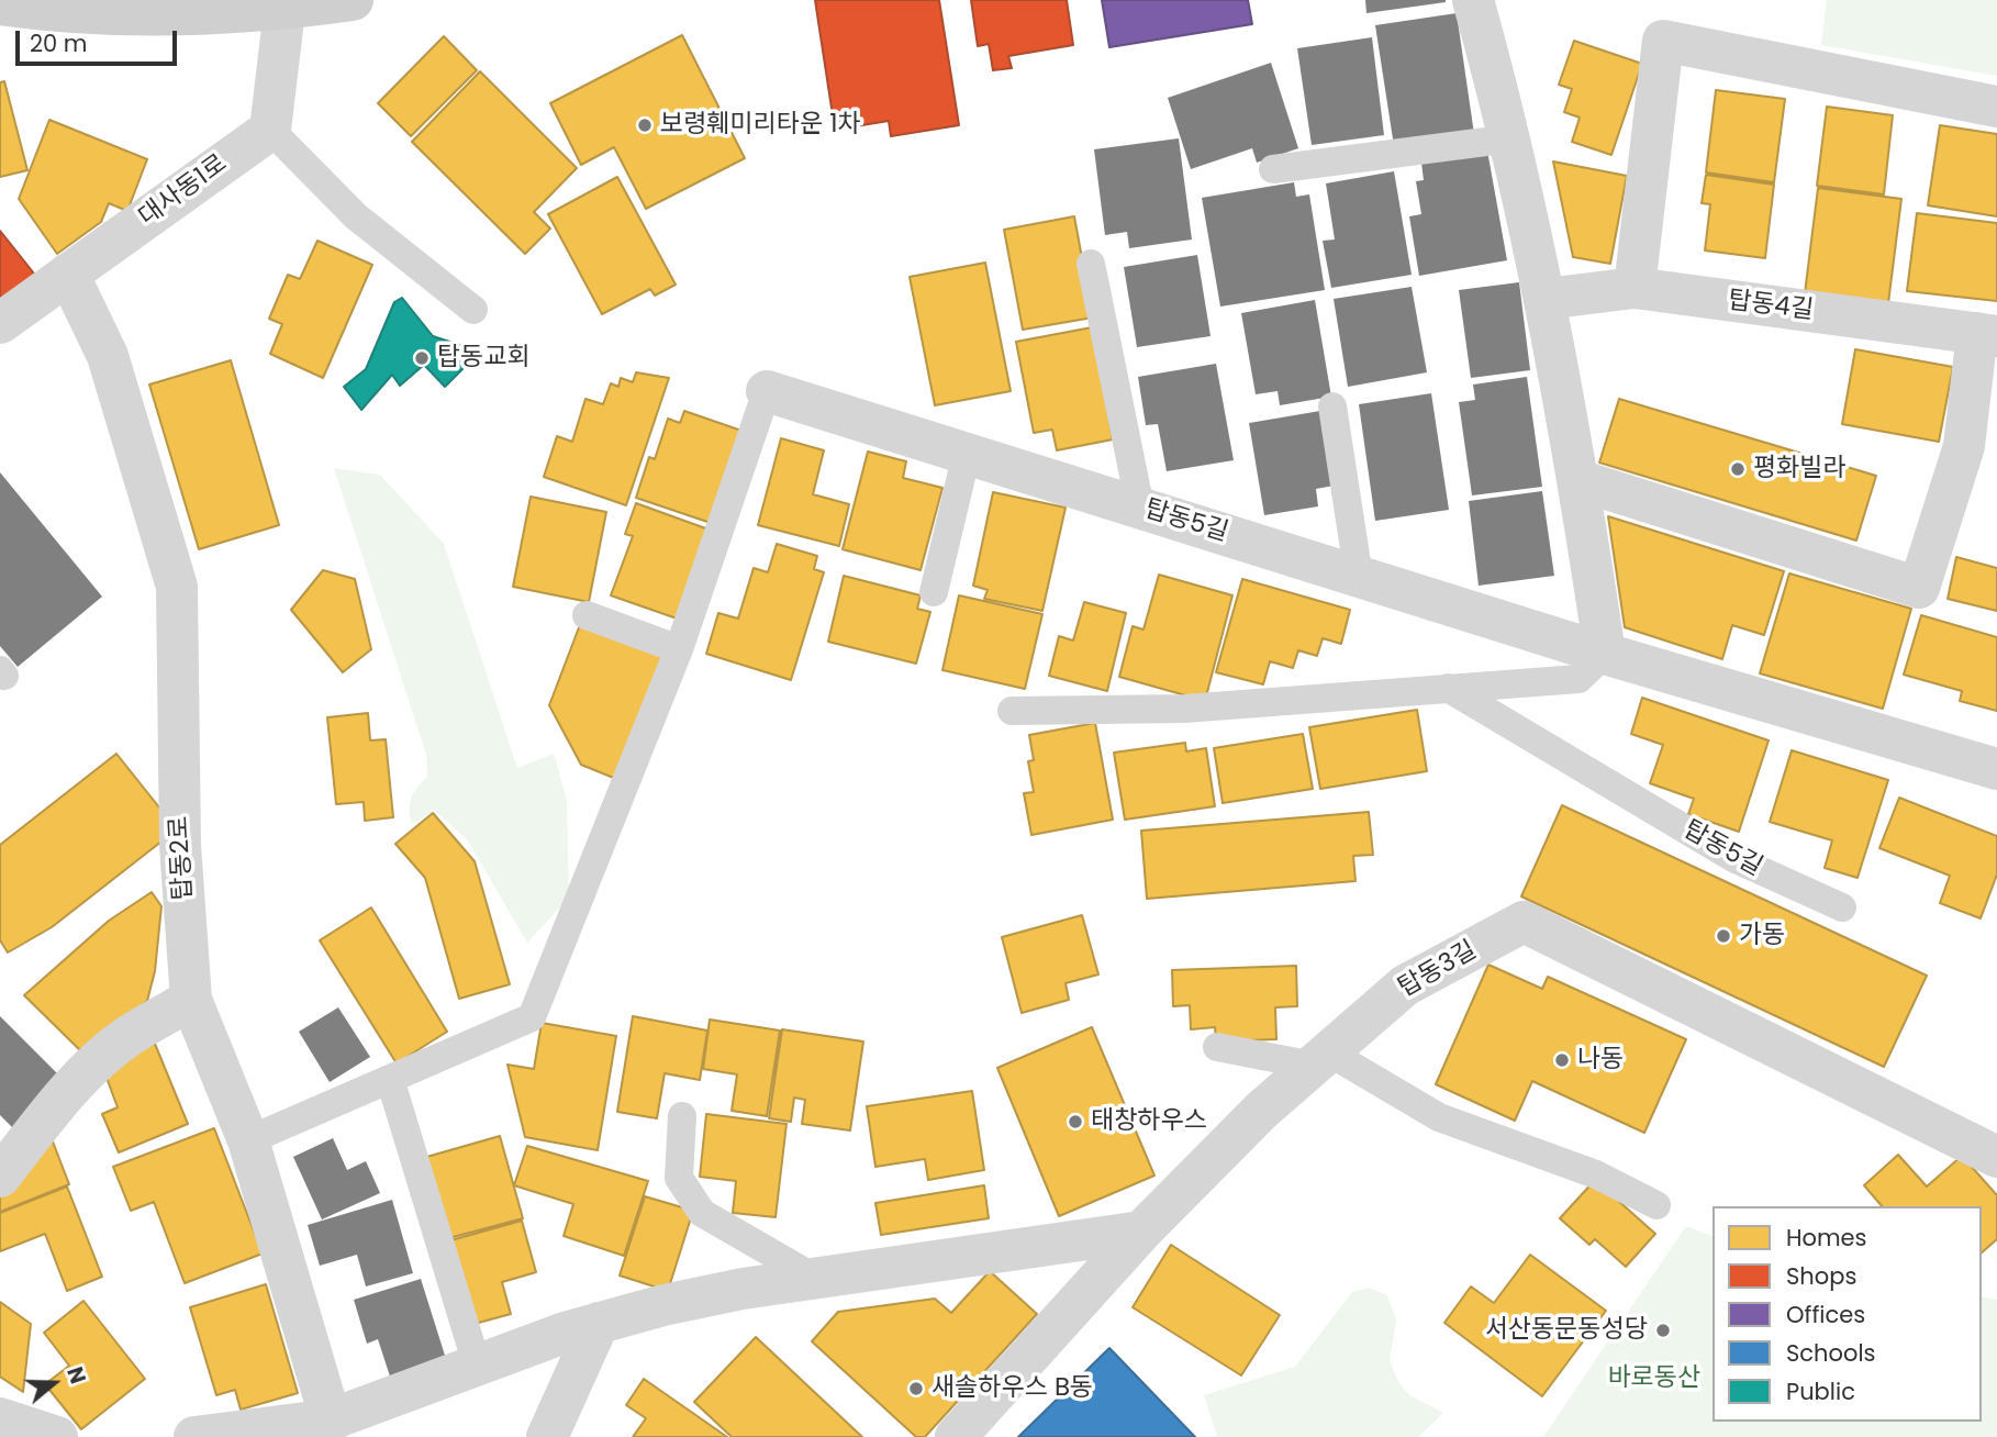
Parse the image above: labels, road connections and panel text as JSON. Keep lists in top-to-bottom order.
{
  "streets": {
    "street": [
      "대사동1로",
      "탑동4길",
      "탑동5길",
      "탑동2로",
      "탑동3길"
    ]
  },
  "crossings": [
    ["대사동1로", "탑동2로"]
  ],
  "parks": ["바로동산"],
  "places": [
    "보령훼미리타운 1차",
    "탑동교회",
    "평화빌라",
    "가동",
    "나동",
    "태창하우스",
    "서산동문동성당",
    "새솔하우스 B동"
  ],
  "legend": [
    "Homes",
    "Shops",
    "Offices",
    "Schools",
    "Public"
  ],
  "scale_bar": "20 m",
  "north": "right"
}
